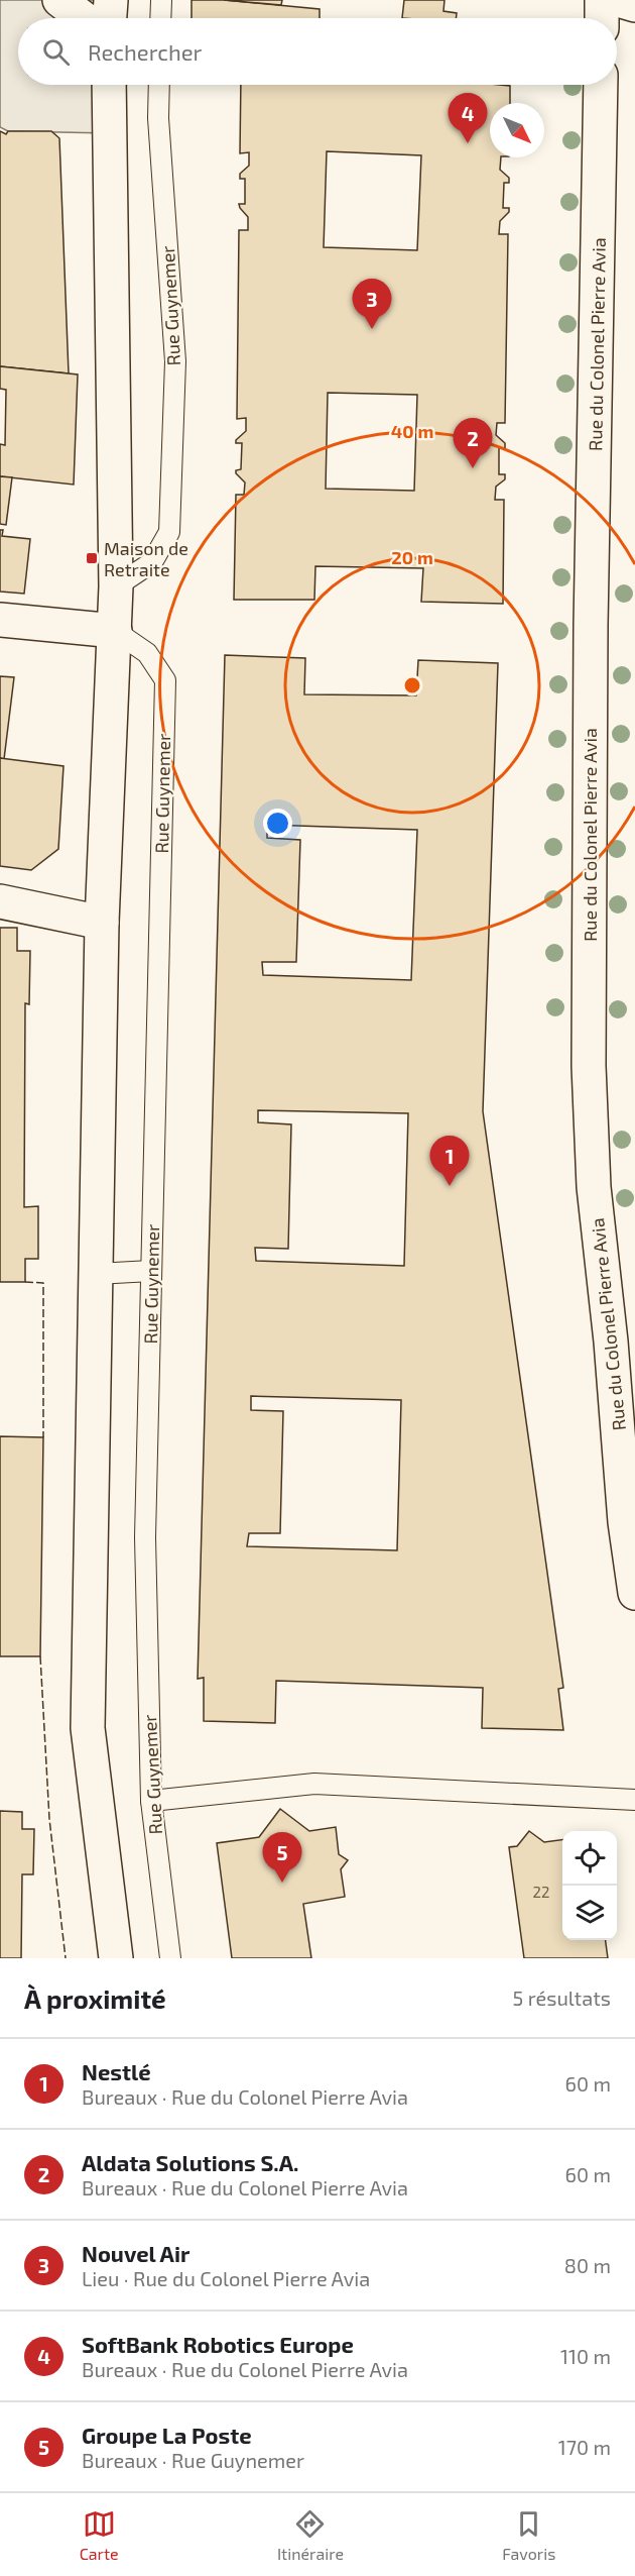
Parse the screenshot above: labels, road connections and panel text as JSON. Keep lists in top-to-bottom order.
{
  "streets": {
    "main road": ["Rue du Colonel Pierre Avia"],
    "lane": ["Rue Guynemer"]
  },
  "places": {
    "transit": ["Maison de Retraite"]
  },
  "house_numbers": ["22"],
  "north": "bottom right",
  "page": {
    "search": "Rechercher",
    "pins": [
      "4",
      "3",
      "2",
      "1",
      "5"
    ],
    "heading": ["À proximité", "5 résultats"],
    "list": [
      {
        "mark": "1",
        "name": "Nestlé",
        "note": "Bureaux · Rue du Colonel Pierre Avia",
        "value": "60 m"
      },
      {
        "mark": "2",
        "name": "Aldata Solutions S.A.",
        "note": "Bureaux · Rue du Colonel Pierre Avia",
        "value": "60 m"
      },
      {
        "mark": "3",
        "name": "Nouvel Air",
        "note": "Lieu · Rue du Colonel Pierre Avia",
        "value": "80 m"
      },
      {
        "mark": "4",
        "name": "SoftBank Robotics Europe",
        "note": "Bureaux · Rue du Colonel Pierre Avia",
        "value": "110 m"
      },
      {
        "mark": "5",
        "name": "Groupe La Poste",
        "note": "Bureaux · Rue Guynemer",
        "value": "170 m"
      }
    ],
    "nav": ["Carte", "Itinéraire", "Favoris"]
  },
  "rings": ["40 m", "20 m"]
}
